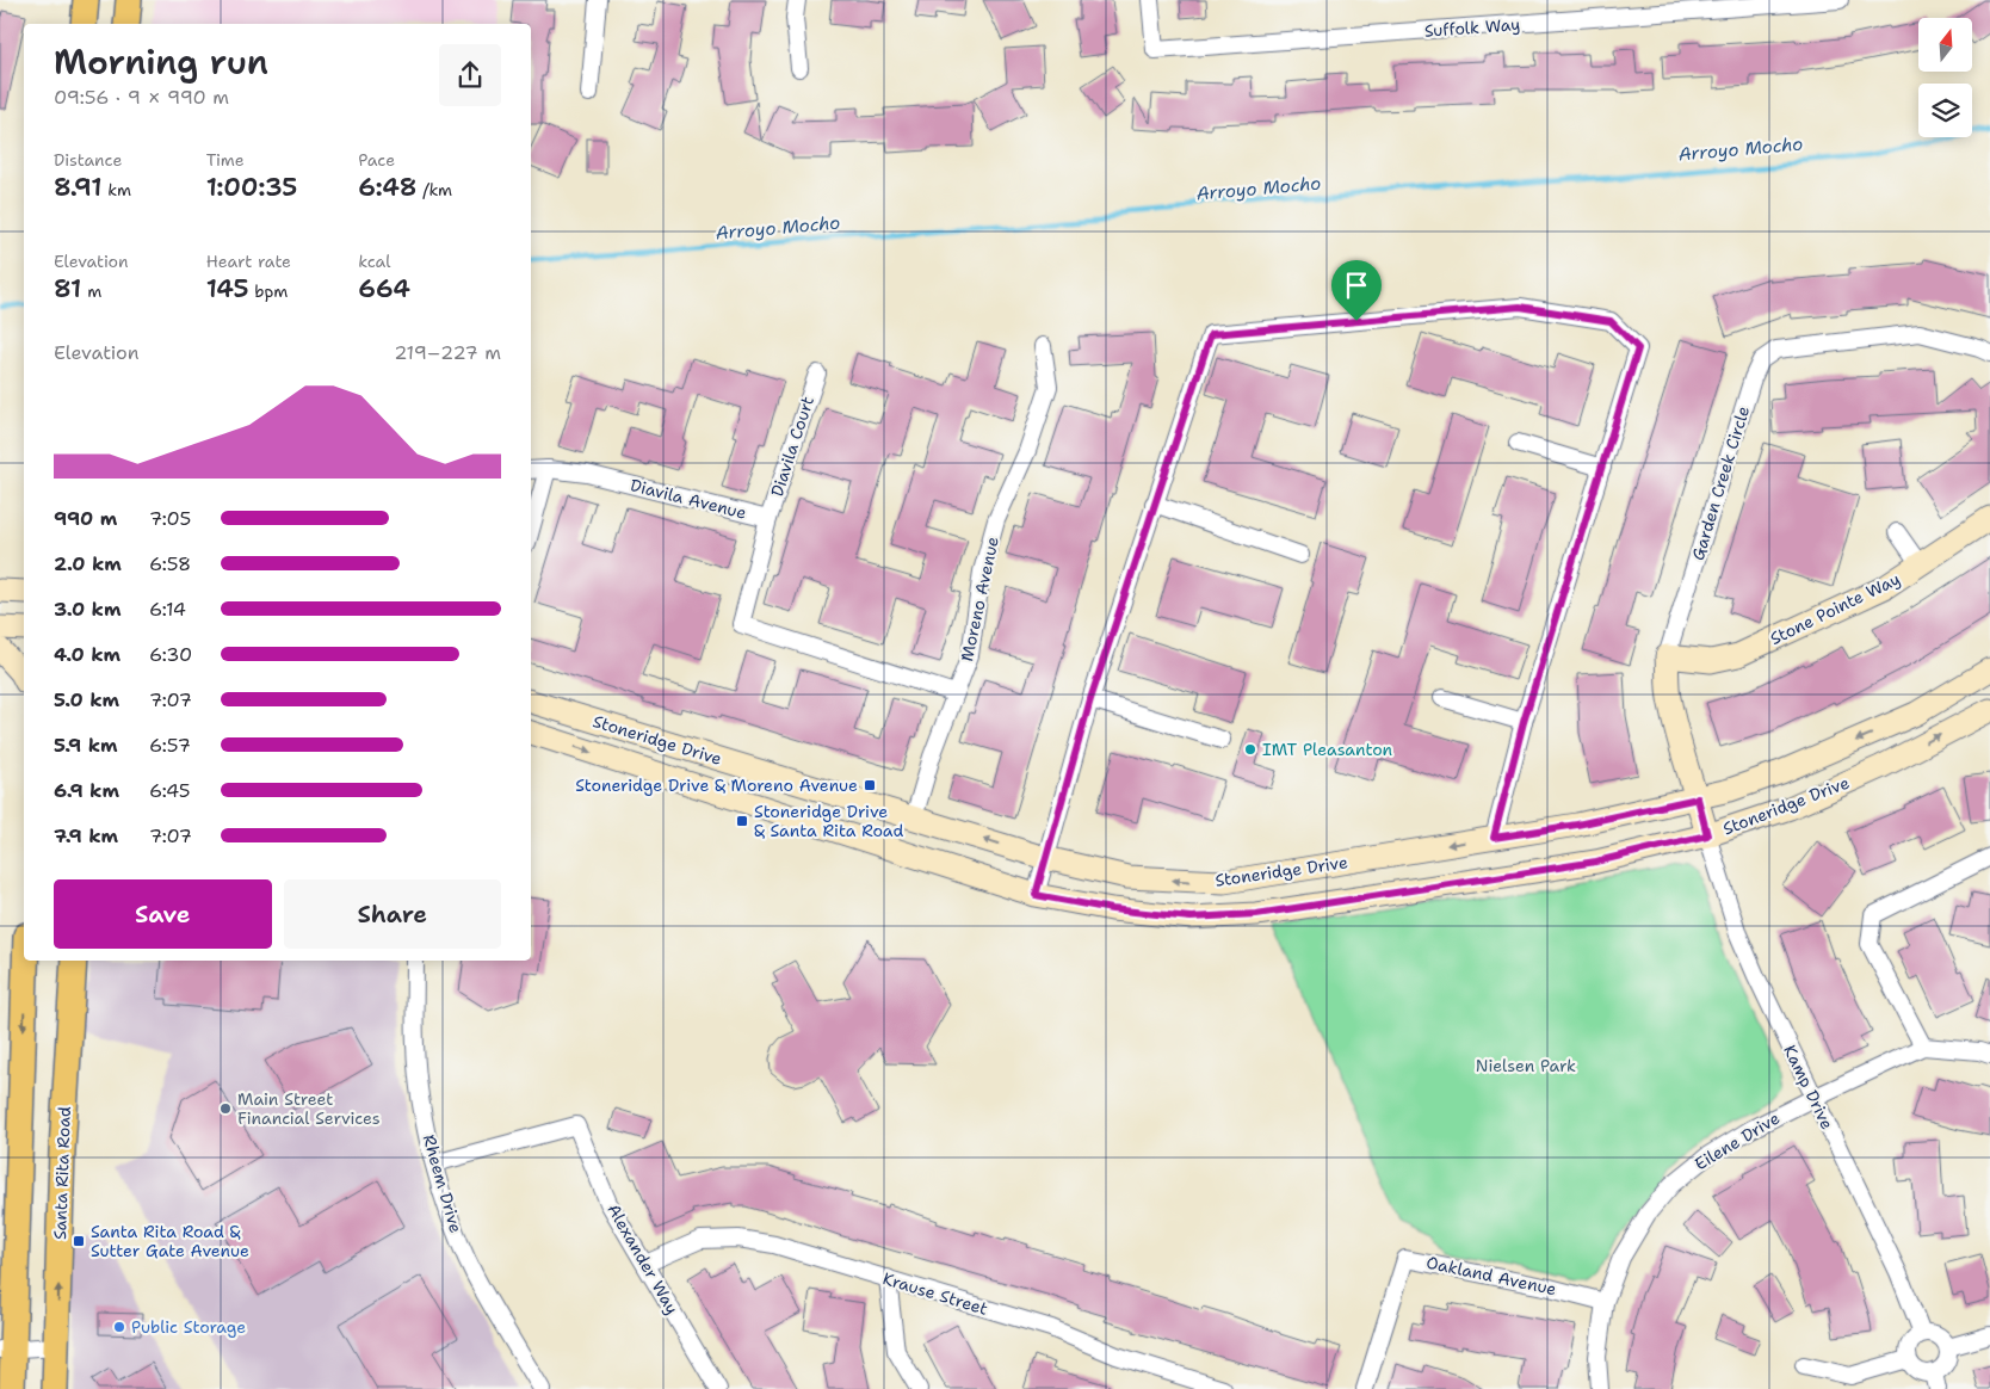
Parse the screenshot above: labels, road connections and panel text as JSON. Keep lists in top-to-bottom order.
{
  "streets": {
    "main road": [
      "Garden Creek Circle",
      "Stone Pointe Way",
      "Stoneridge Drive",
      "Santa Rita Road"
    ],
    "street": [
      "Suffolk Way",
      "Diavila Court",
      "Diavila Avenue",
      "Moreno Avenue",
      "Kamp Drive",
      "Eilene Drive",
      "Rheem Drive",
      "Alexander Way",
      "Oakland Avenue",
      "Krause Street"
    ]
  },
  "crossings": [
    ["Diavila Court", "Diavila Avenue"],
    ["Garden Creek Circle", "Stone Pointe Way"],
    ["Garden Creek Circle", "Stoneridge Drive"],
    ["Garden Creek Circle", "Kamp Drive"],
    ["Diavila Avenue", "Moreno Avenue"],
    ["Moreno Avenue", "Stoneridge Drive"],
    ["Stoneridge Drive", "Kamp Drive"],
    ["Kamp Drive", "Eilene Drive"],
    ["Eilene Drive", "Oakland Avenue"],
    ["Rheem Drive", "Alexander Way"],
    ["Alexander Way", "Krause Street"]
  ],
  "water": ["Arroyo Mocho"],
  "parks": ["Nielsen Park"],
  "places": {
    "other": ["IMT Pleasanton", "Main Street Financial Services", "Public Storage"],
    "transit": ["Stoneridge Drive & Moreno Avenue", "Stoneridge Drive & Santa Rita Road", "Santa Rita Road & Sutter Gate Avenue"]
  },
  "north": "top",
  "page": {
    "heading": ["Morning run", "09:56 · 9 × 990 m"],
    "stats": [
      ["Distance", "8.91 km"],
      ["Time", "1:00:35"],
      ["Pace", "6:48 /km"],
      ["Elevation", "81 m"],
      ["Heart rate", "145 bpm"],
      ["kcal", "664"]
    ],
    "chart": ["Elevation", "219–227 m"],
    "list": [
      {
        "name": "990 m",
        "note": "7:05"
      },
      {
        "name": "2.0 km",
        "note": "6:58"
      },
      {
        "name": "3.0 km",
        "note": "6:14"
      },
      {
        "name": "4.0 km",
        "note": "6:30"
      },
      {
        "name": "5.0 km",
        "note": "7:07"
      },
      {
        "name": "5.9 km",
        "note": "6:57"
      },
      {
        "name": "6.9 km",
        "note": "6:45"
      },
      {
        "name": "7.9 km",
        "note": "7:07"
      }
    ],
    "buttons": ["Save", "Share"]
  }
}
